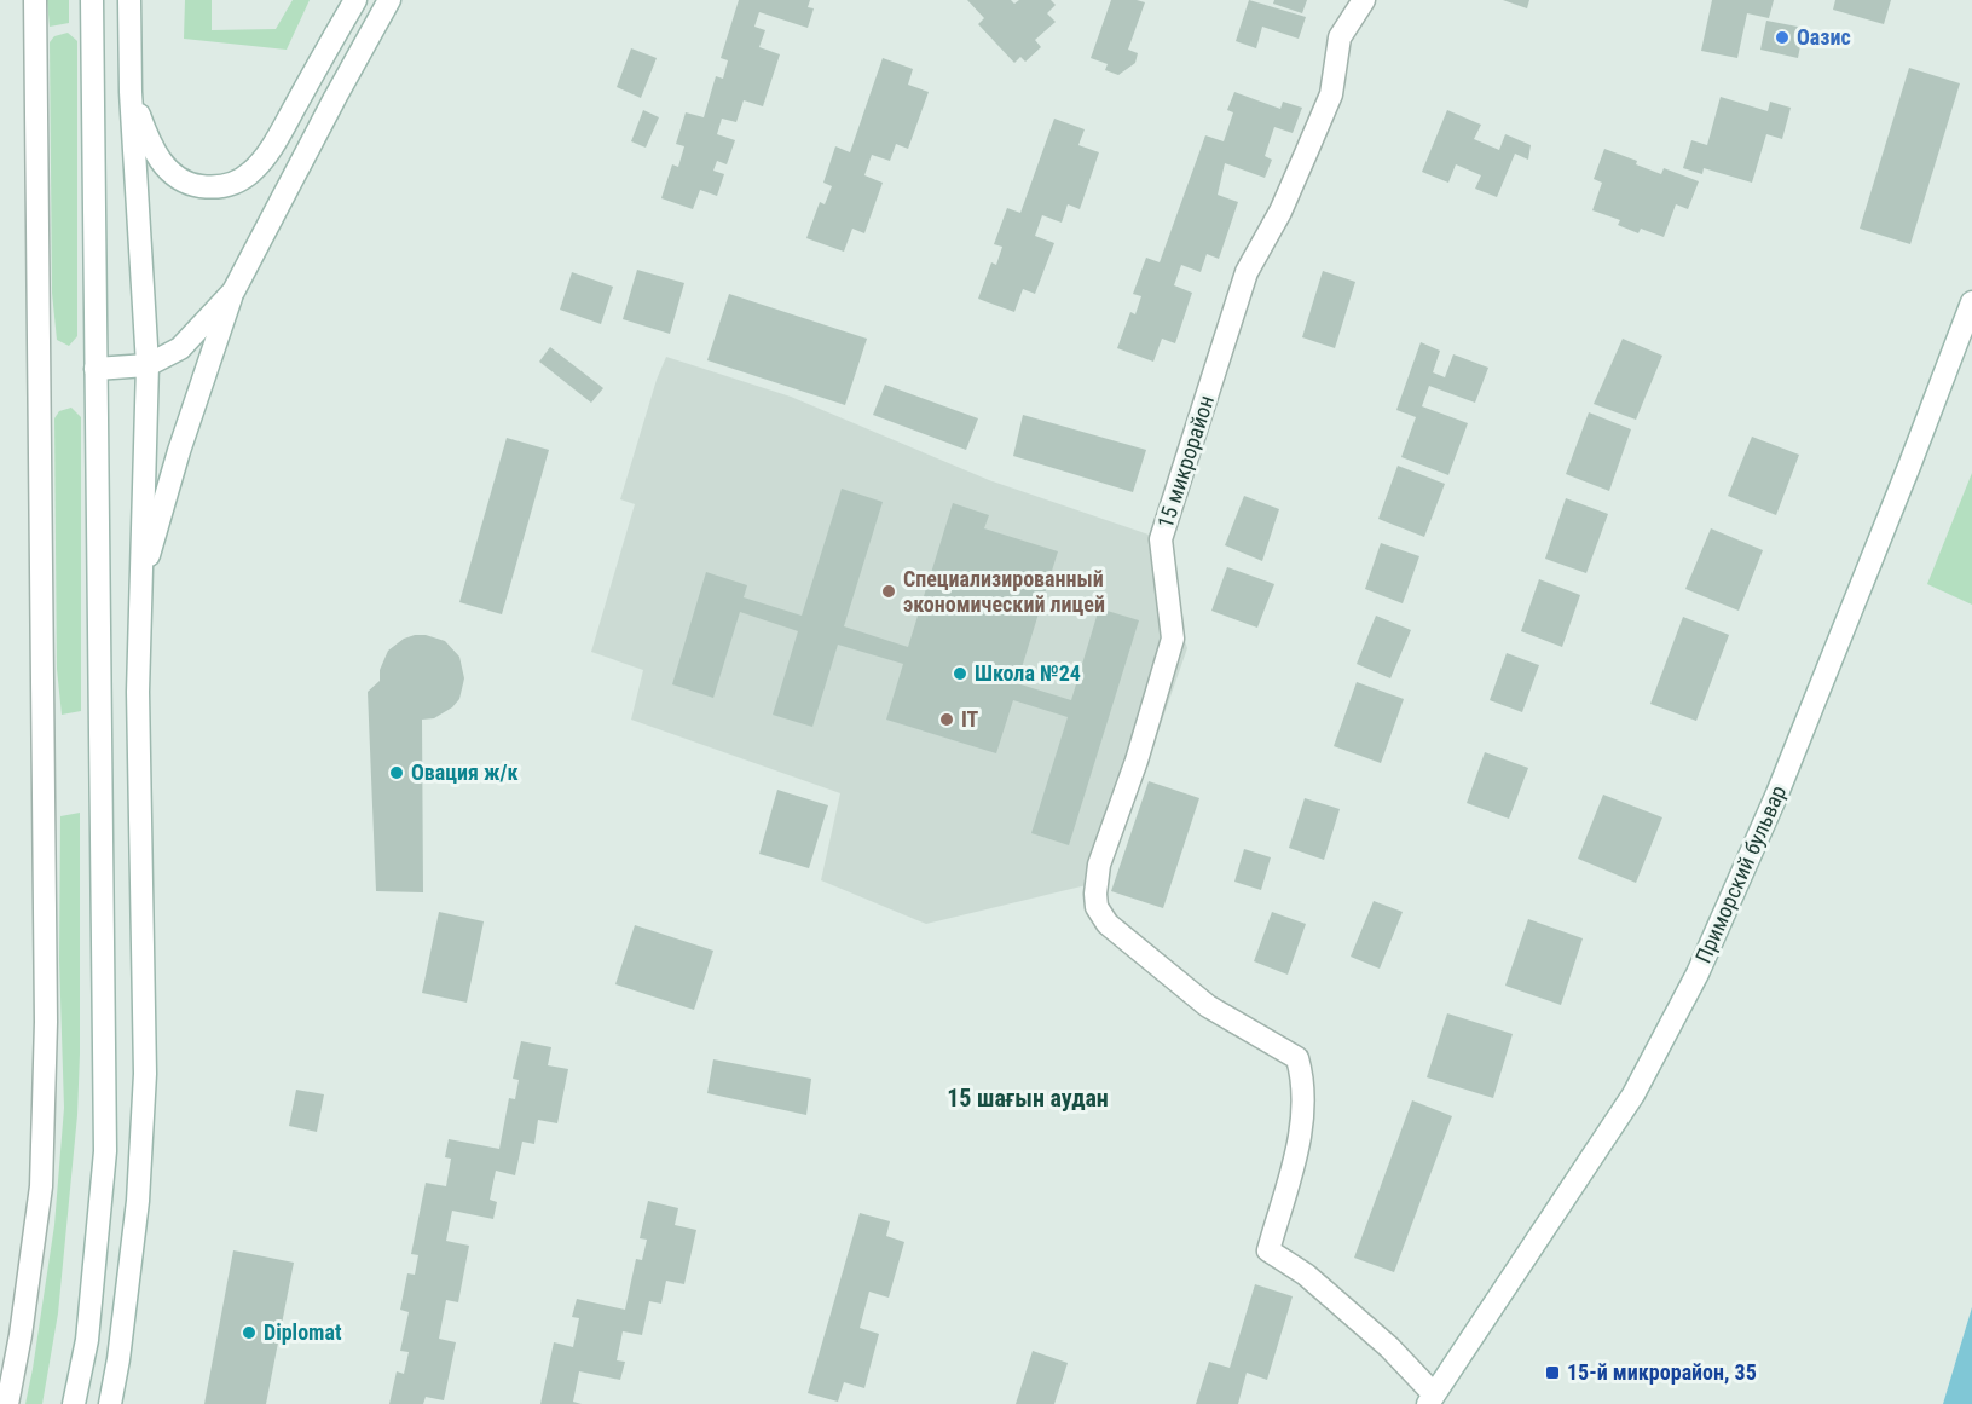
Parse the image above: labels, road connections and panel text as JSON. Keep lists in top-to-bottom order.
{
  "streets": {
    "street": ["15 микрорайон", "Приморский бульвар"]
  },
  "crossings": [
    ["15 микрорайон", "Приморский бульвар"]
  ],
  "districts": ["15 шағын аудан"],
  "places": {
    "other": [
      "Оазис",
      "Специализированный экономический лицей",
      "Школа №24",
      "IT",
      "Овация ж/к",
      "Diplomat"
    ],
    "transit": ["15-й микрорайон, 35"]
  }
}
